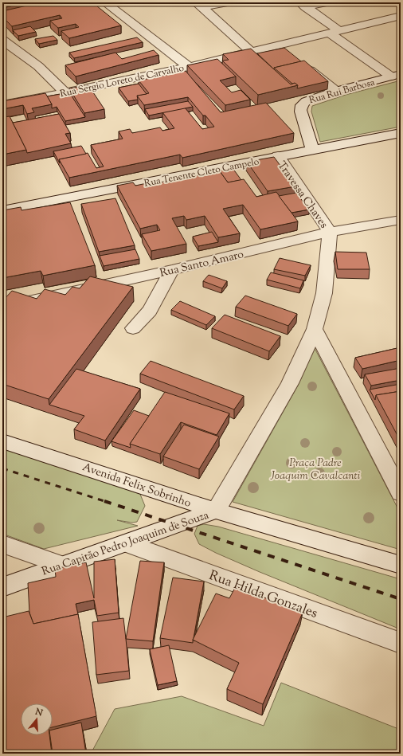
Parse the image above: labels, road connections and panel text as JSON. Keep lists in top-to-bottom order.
{
  "streets": {
    "street": [
      "Rua Sergio Loreto de Carvalho",
      "Rua Rui Barbosa",
      "Rua Tenente Cleto Campelo",
      "Travessa Chaves",
      "Rua Santo Amaro",
      "Avenida Felix Sobrinho",
      "Rua Capitão Pedro Joaquim de Souza",
      "Rua Hilda Gonzales"
    ]
  },
  "crossings": [
    ["Rua Rui Barbosa", "Rua Tenente Cleto Campelo"],
    ["Rua Tenente Cleto Campelo", "Travessa Chaves"],
    ["Travessa Chaves", "Rua Santo Amaro"],
    ["Travessa Chaves", "Rua Capitão Pedro Joaquim de Souza"],
    ["Rua Santo Amaro", "Rua Capitão Pedro Joaquim de Souza"],
    ["Avenida Felix Sobrinho", "Rua Capitão Pedro Joaquim de Souza"],
    ["Rua Capitão Pedro Joaquim de Souza", "Rua Hilda Gonzales"]
  ],
  "parks": ["Praça Padre Joaquim Cavalcanti"],
  "north": "top"
}
